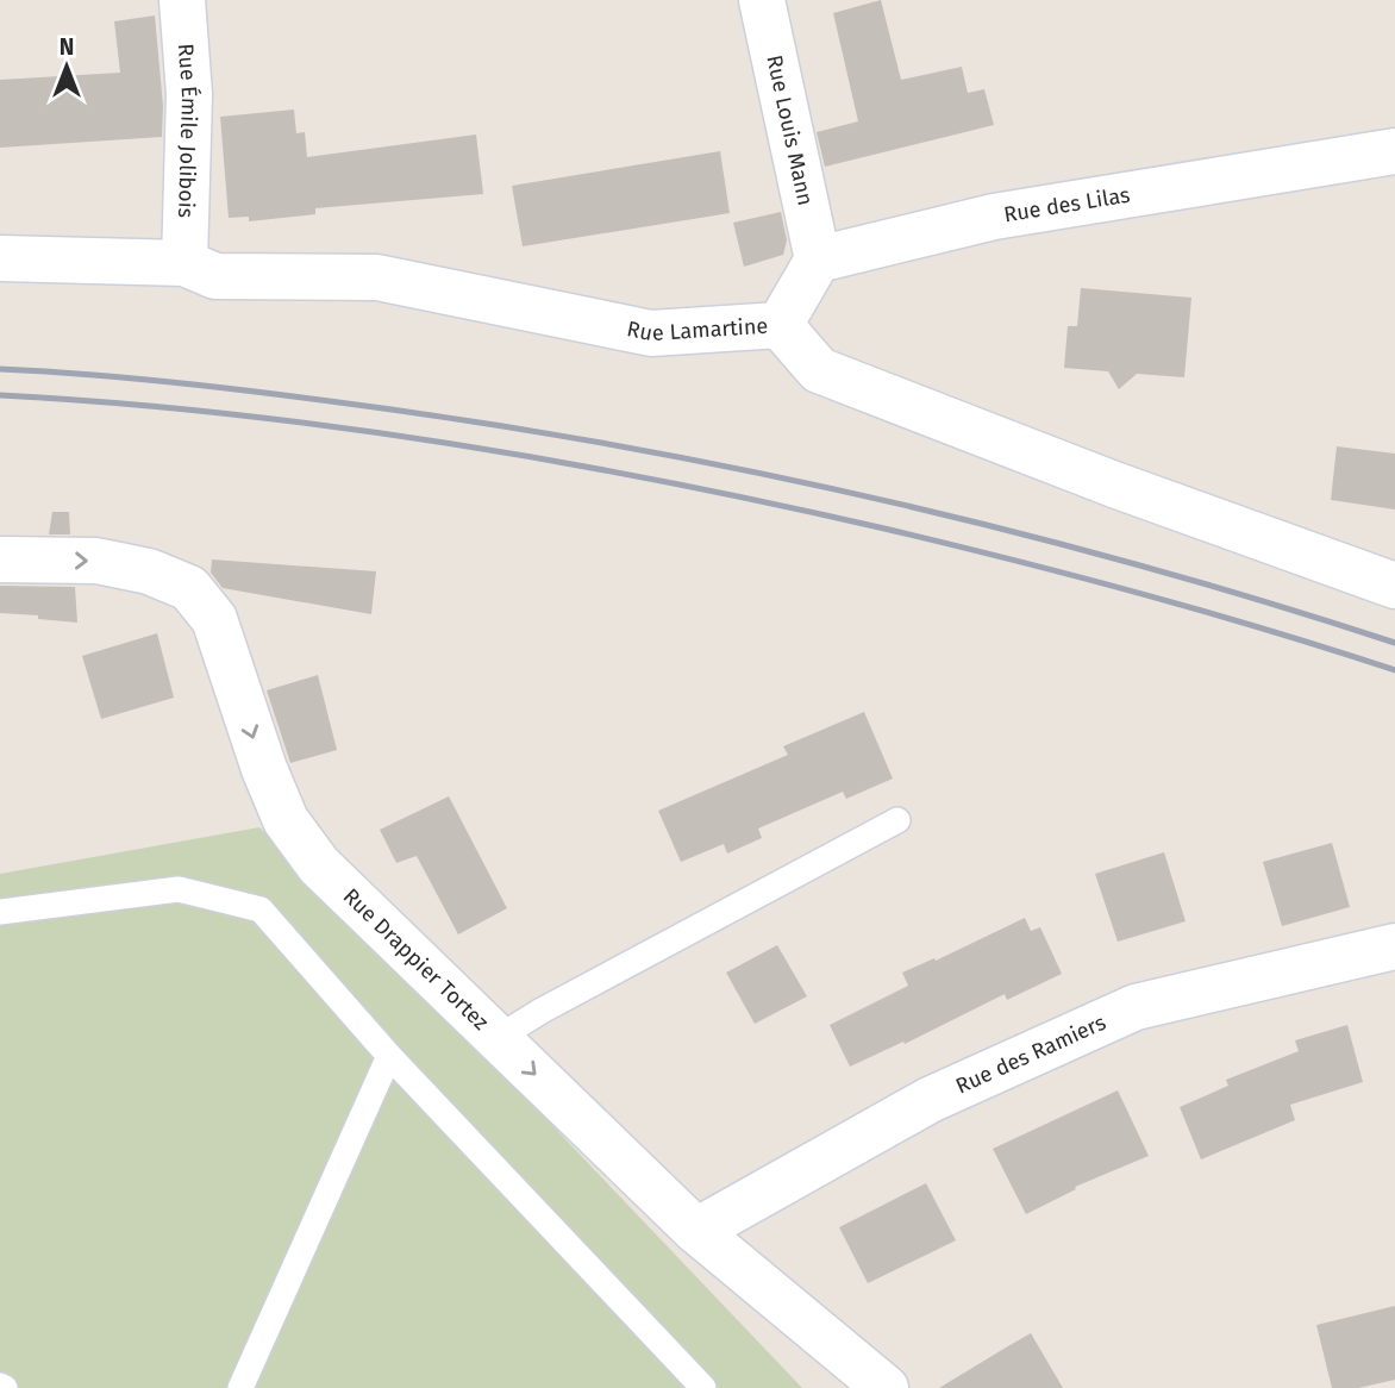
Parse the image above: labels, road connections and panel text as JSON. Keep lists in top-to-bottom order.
{
  "streets": {
    "street": [
      "Rue Louis Mann",
      "Rue Émile Jolibois",
      "Rue des Lilas",
      "Rue Lamartine",
      "Rue Drappier Tortez",
      "Rue des Ramiers"
    ]
  },
  "crossings": [
    ["Rue Louis Mann", "Rue des Lilas"],
    ["Rue Émile Jolibois", "Rue Lamartine"],
    ["Rue Drappier Tortez", "Rue des Ramiers"]
  ],
  "one_way": ["Rue Drappier Tortez"],
  "north": "top"
}
